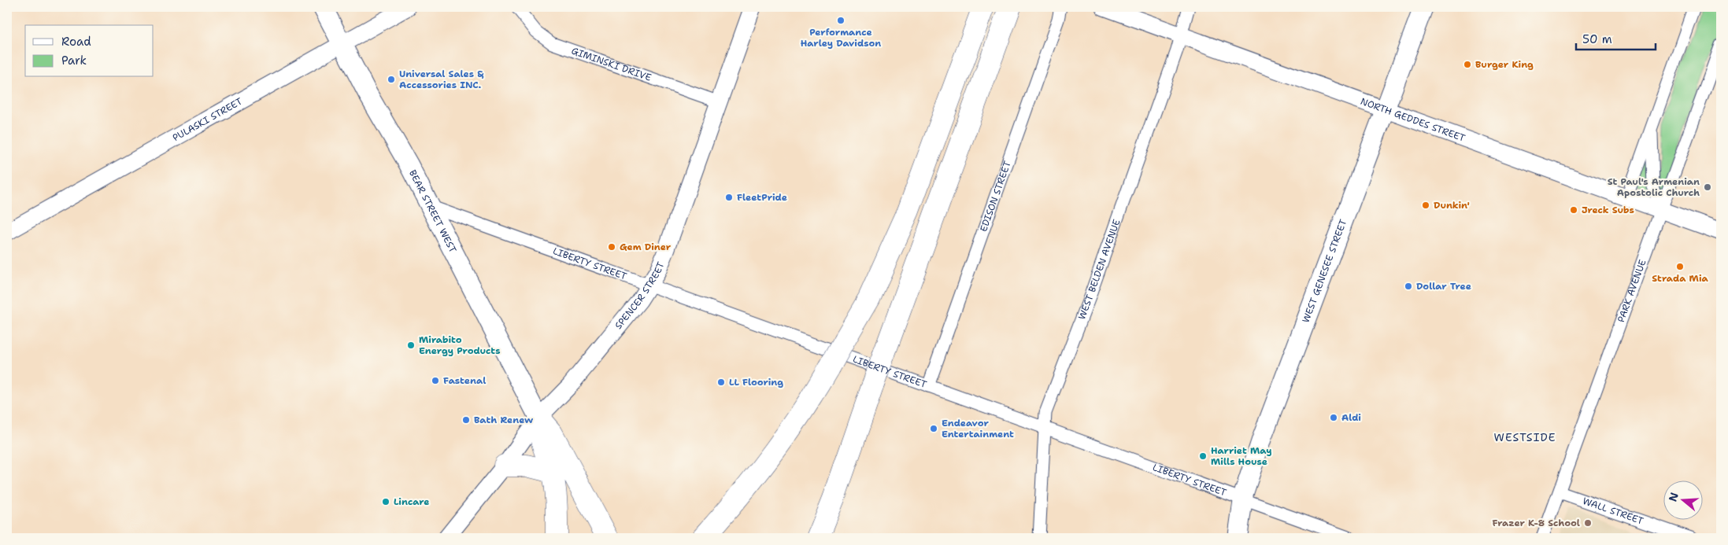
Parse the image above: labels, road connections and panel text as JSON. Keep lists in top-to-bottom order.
{
  "streets": {
    "main road": [
      "PULASKI STREET",
      "NORTH GEDDES STREET",
      "BEAR STREET WEST",
      "WEST GENESEE STREET",
      "SPENCER STREET"
    ],
    "street": [
      "GIMINSKI DRIVE",
      "EDISON STREET",
      "LIBERTY STREET",
      "WEST BELDEN AVENUE",
      "PARK AVENUE",
      "WALL STREET"
    ]
  },
  "crossings": [
    ["GIMINSKI DRIVE", "SPENCER STREET"],
    ["PULASKI STREET", "BEAR STREET WEST"],
    ["NORTH GEDDES STREET", "WEST BELDEN AVENUE"],
    ["NORTH GEDDES STREET", "WEST GENESEE STREET"],
    ["NORTH GEDDES STREET", "PARK AVENUE"],
    ["EDISON STREET", "LIBERTY STREET"],
    ["BEAR STREET WEST", "LIBERTY STREET"],
    ["BEAR STREET WEST", "SPENCER STREET"],
    ["LIBERTY STREET", "WEST BELDEN AVENUE"],
    ["LIBERTY STREET", "WEST GENESEE STREET"],
    ["LIBERTY STREET", "SPENCER STREET"],
    ["PARK AVENUE", "WALL STREET"]
  ],
  "districts": ["WESTSIDE"],
  "places": [
    "Performance Harley Davidson",
    "Burger King",
    "Universal Sales & Accessories INC.",
    "St Paul's Armenian Apostolic Church",
    "FleetPride",
    "Dunkin'",
    "Jreck Subs",
    "Gem Diner",
    "Strada Mia",
    "Dollar Tree",
    "Mirabito Energy Products",
    "Fastenal",
    "LL Flooring",
    "Aldi",
    "Bath Renew",
    "Endeavor Entertainment",
    "Harriet May Mills House",
    "Lincare",
    "Frazer K-8 School"
  ],
  "legend": ["Road", "Park"],
  "scale_bar": "50 m",
  "north": "left"
}
